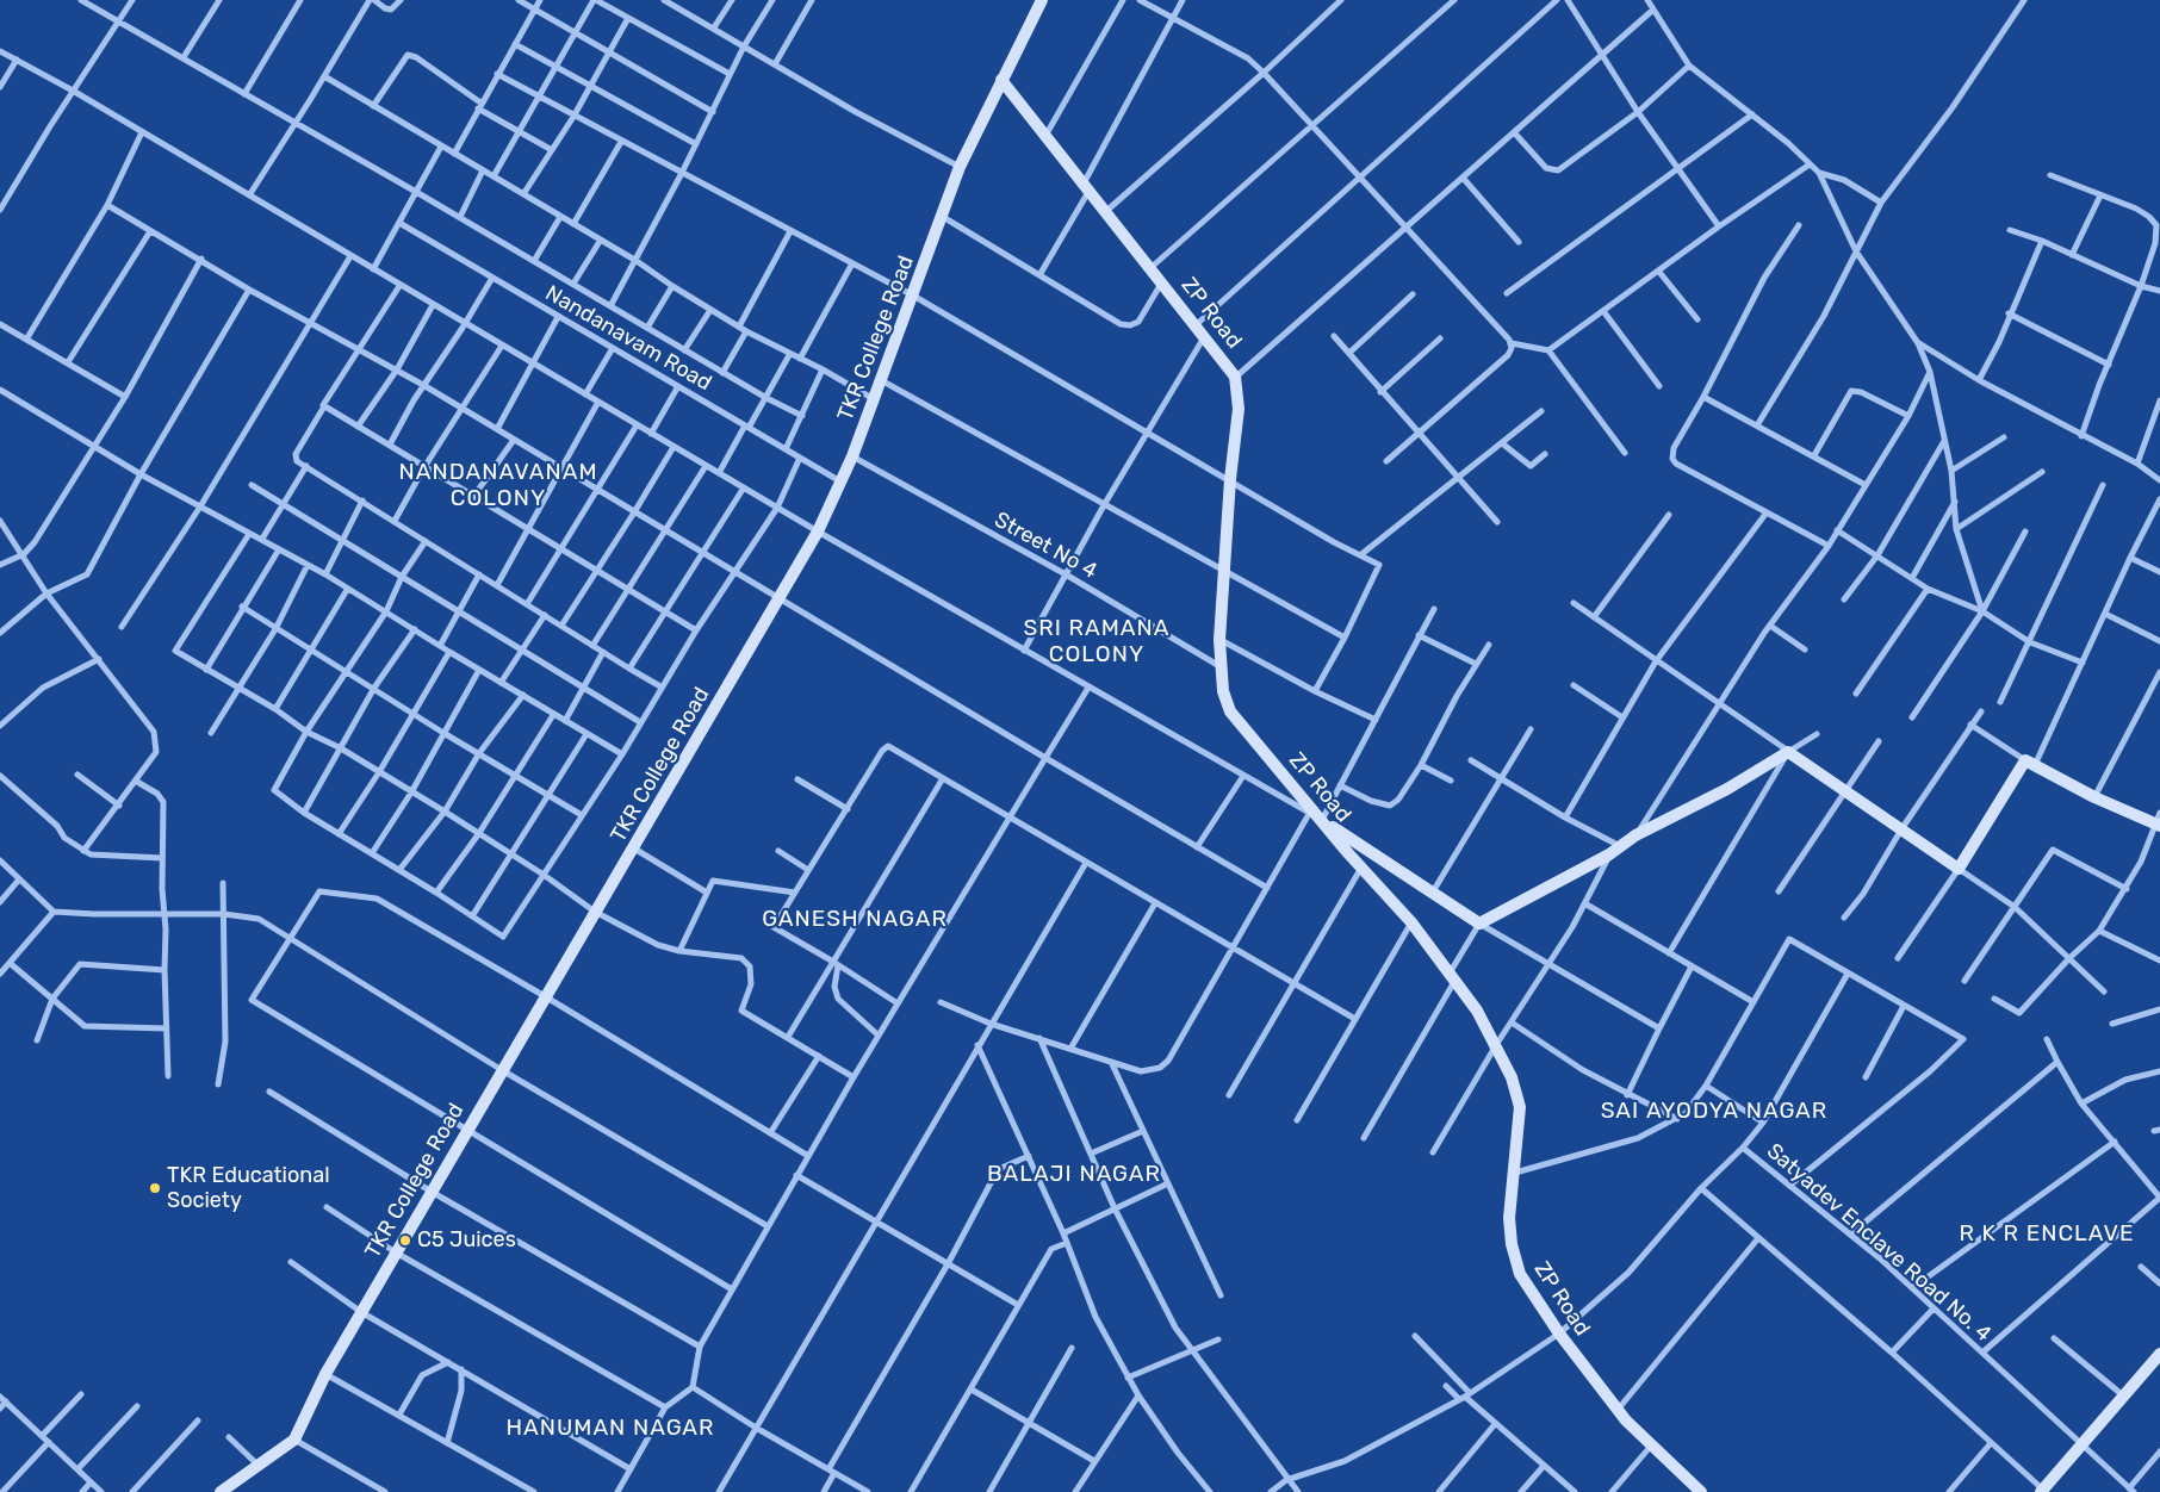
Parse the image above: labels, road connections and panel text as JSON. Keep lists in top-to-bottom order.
{
  "streets": {
    "street": [
      "ZP Road",
      "Nandanavam Road",
      "TKR College Road",
      "Street No 4",
      "Satyadev Enclave Road No. 4"
    ]
  },
  "crossings": [
    ["ZP Road", "TKR College Road"],
    ["ZP Road", "Street No 4"],
    ["ZP Road", "Satyadev Enclave Road No. 4"],
    ["Nandanavam Road", "TKR College Road"],
    ["TKR College Road", "Street No 4"]
  ],
  "districts": [
    "NANDANAVANAM COLONY",
    "SRI RAMANA COLONY",
    "GANESH NAGAR",
    "SAI AYODYA NAGAR",
    "BALAJI NAGAR",
    "R K R ENCLAVE",
    "HANUMAN NAGAR"
  ],
  "places": ["TKR Educational Society", "C5 Juices"]
}
